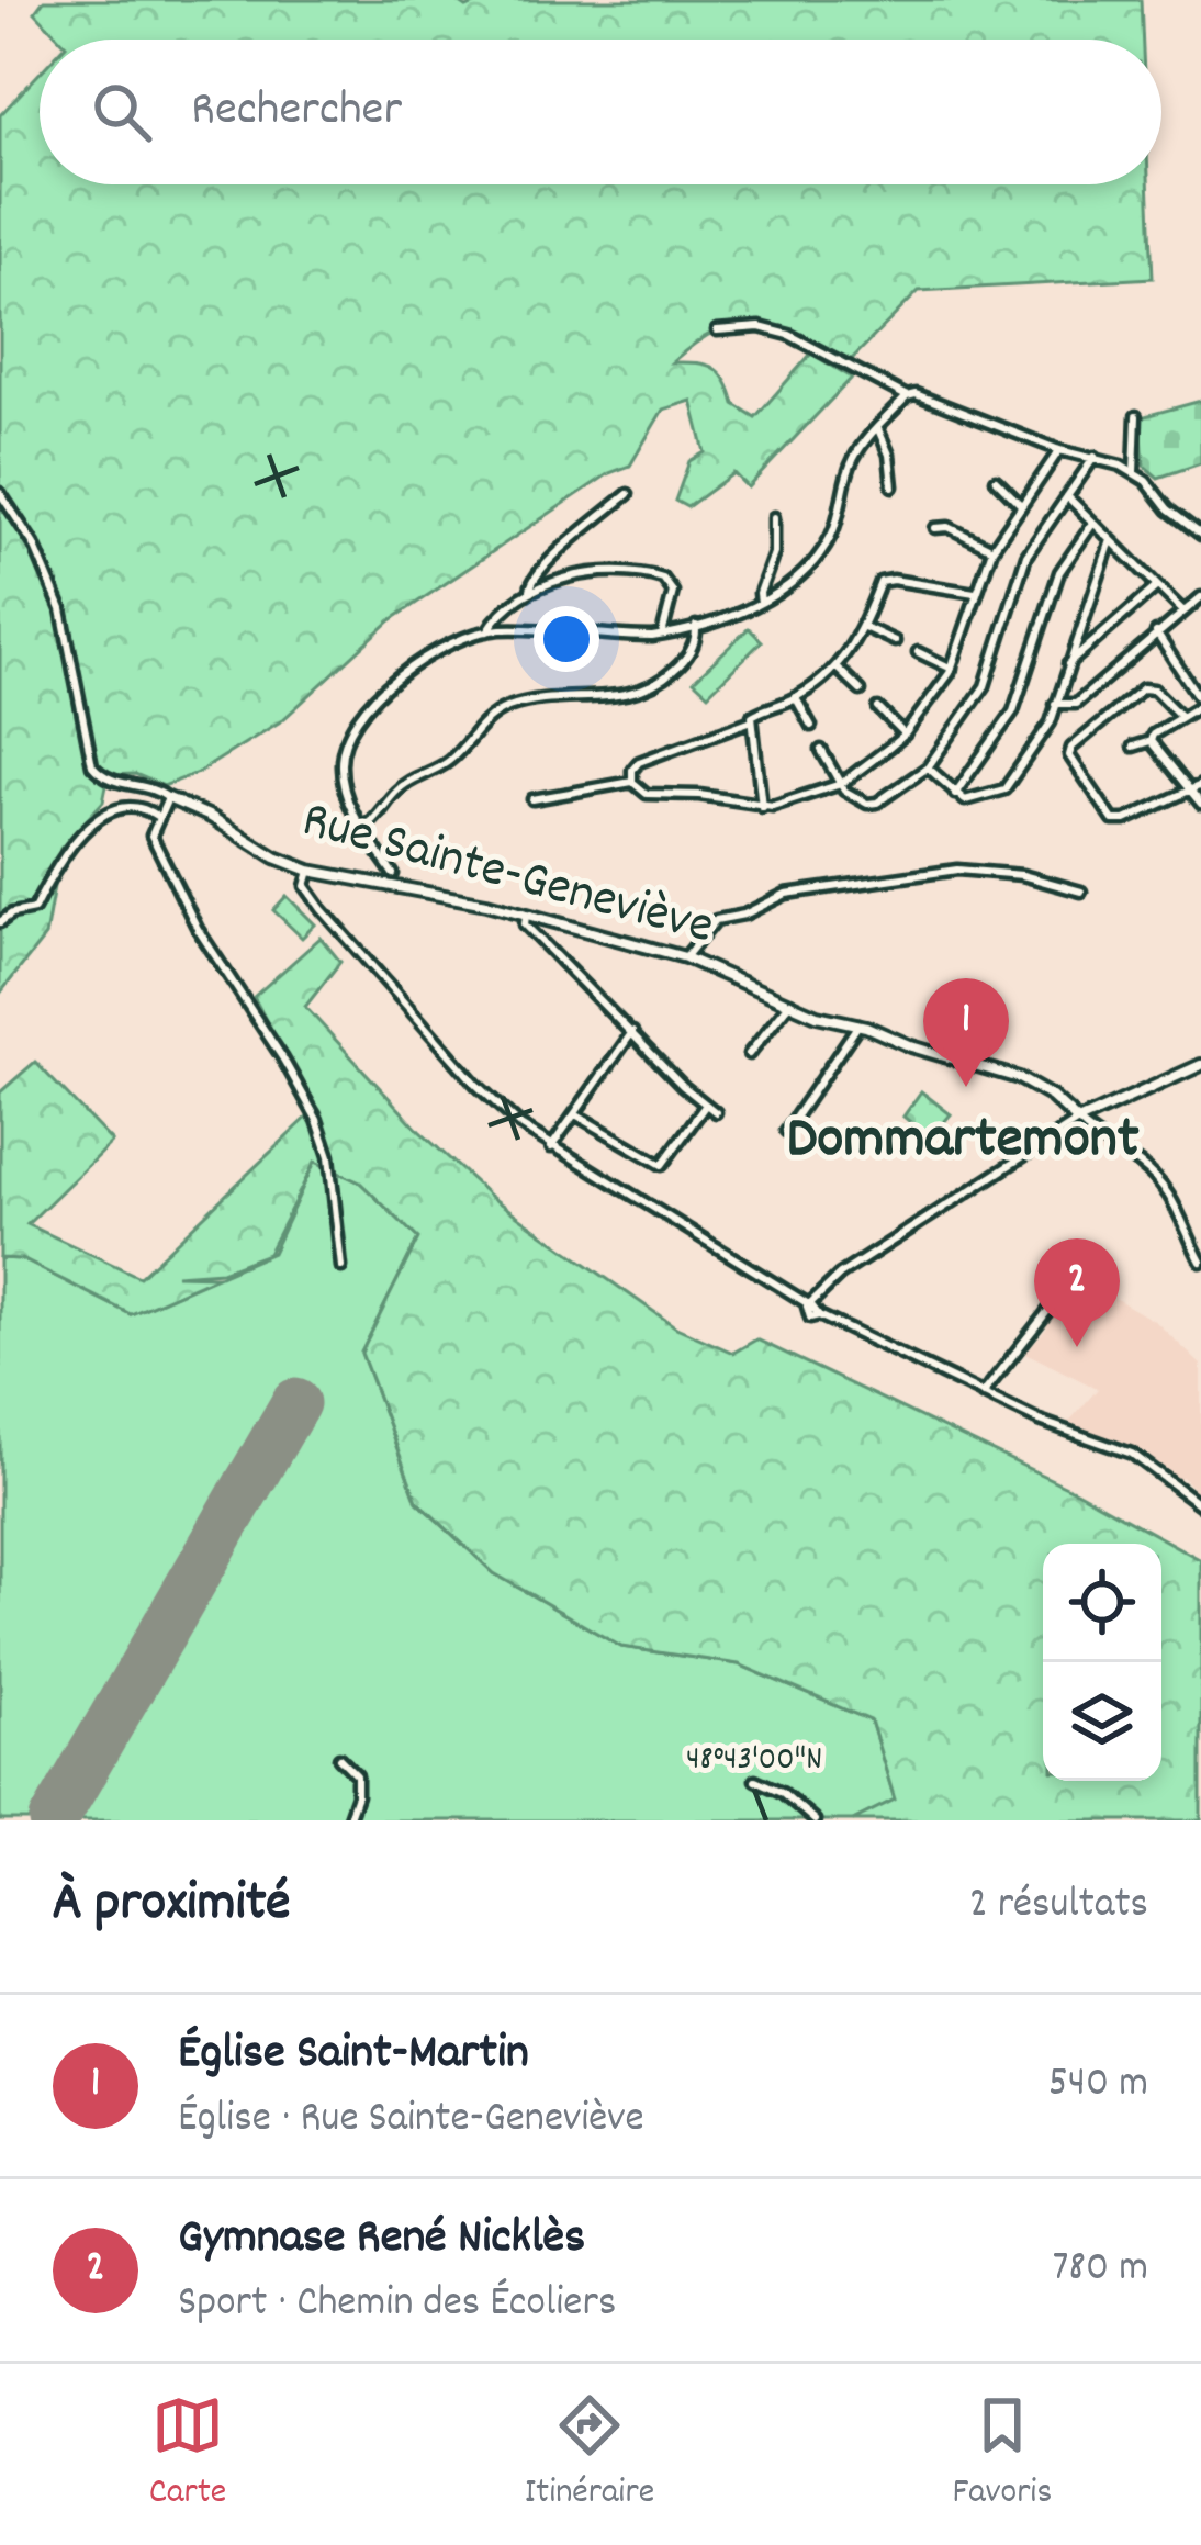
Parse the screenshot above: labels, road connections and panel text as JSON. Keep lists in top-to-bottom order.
{
  "streets": {
    "street": ["Rue Sainte-Geneviève"]
  },
  "districts": ["Dommartemont"],
  "page": {
    "search": "Rechercher",
    "pins": ["1", "2"],
    "heading": ["À proximité", "2 résultats"],
    "list": [
      {
        "mark": "1",
        "name": "Église Saint-Martin",
        "note": "Église · Rue Sainte-Geneviève",
        "value": "540 m"
      },
      {
        "mark": "2",
        "name": "Gymnase René Nicklès",
        "note": "Sport · Chemin des Écoliers",
        "value": "780 m"
      }
    ],
    "nav": ["Carte", "Itinéraire", "Favoris"]
  },
  "coordinates": ["48°43'00\"N"]
}
